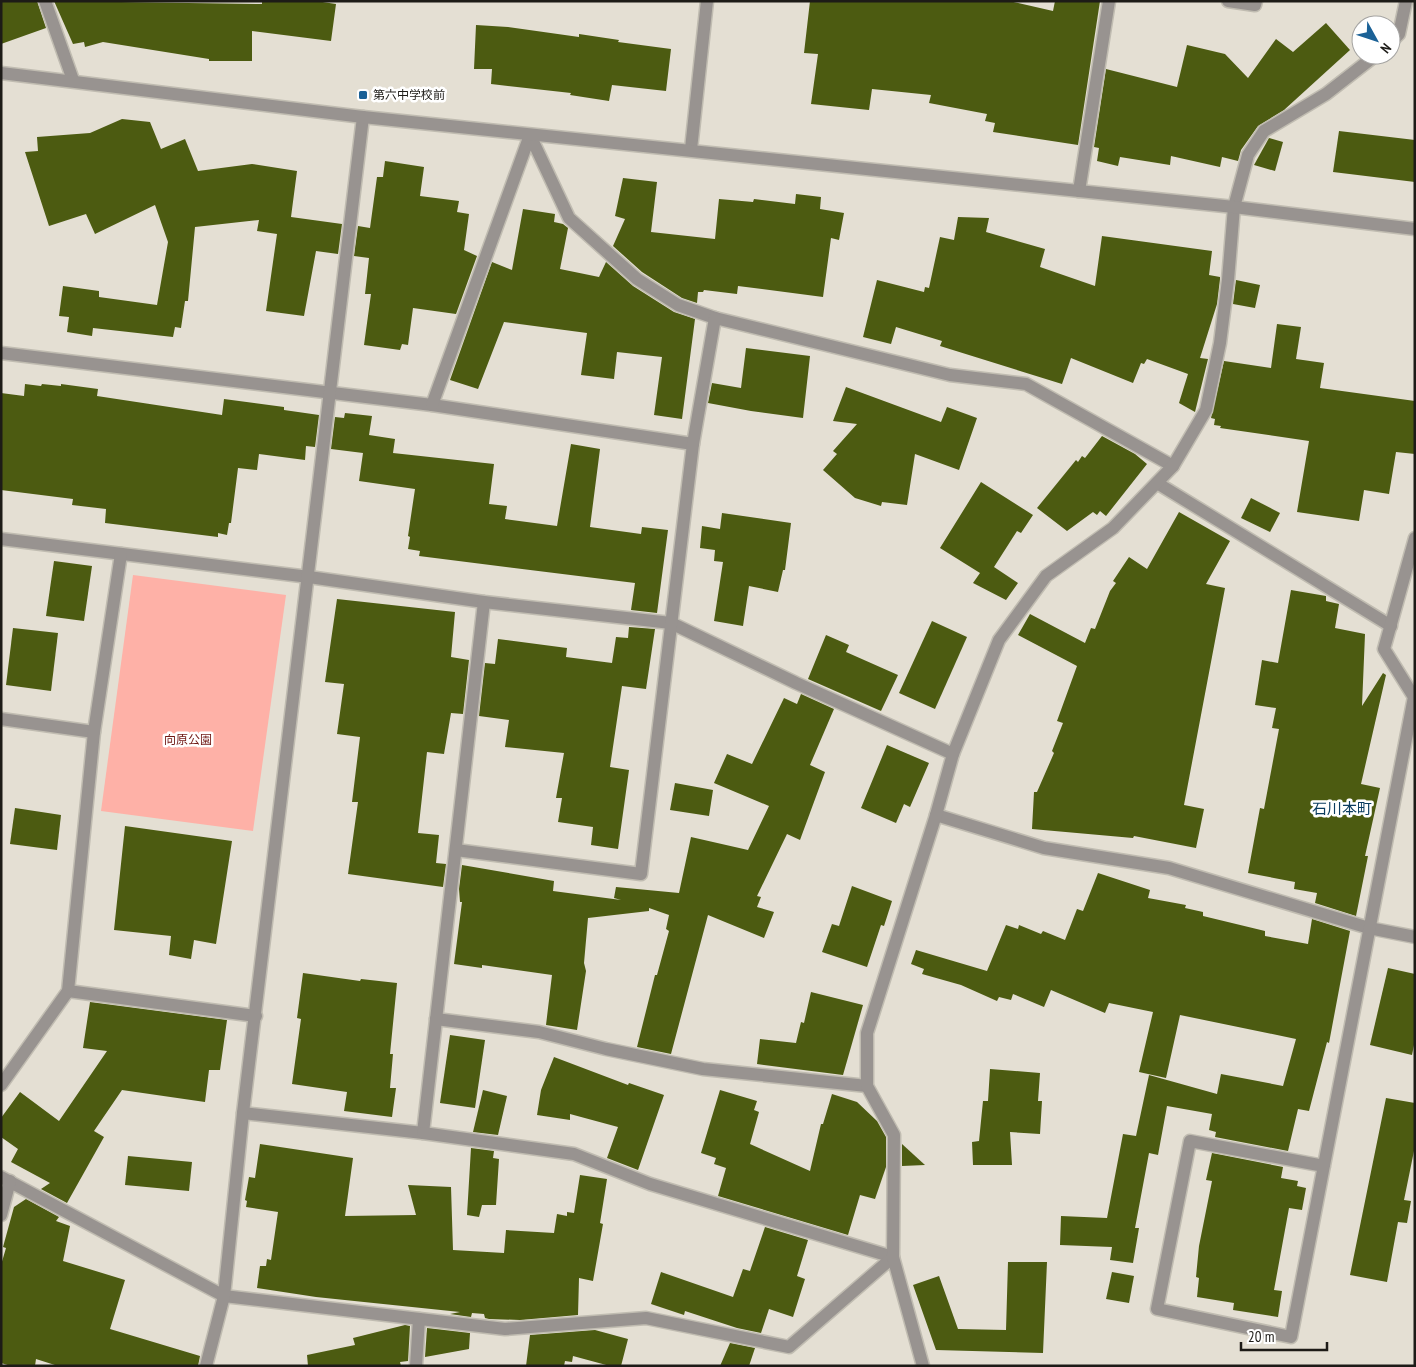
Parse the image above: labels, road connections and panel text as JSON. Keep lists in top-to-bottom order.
{
  "districts": ["石川本町"],
  "parks": ["向原公園"],
  "places": {
    "transit": ["第六中学校前"]
  },
  "scale_bar": "20 m",
  "north": "bottom right"
}
